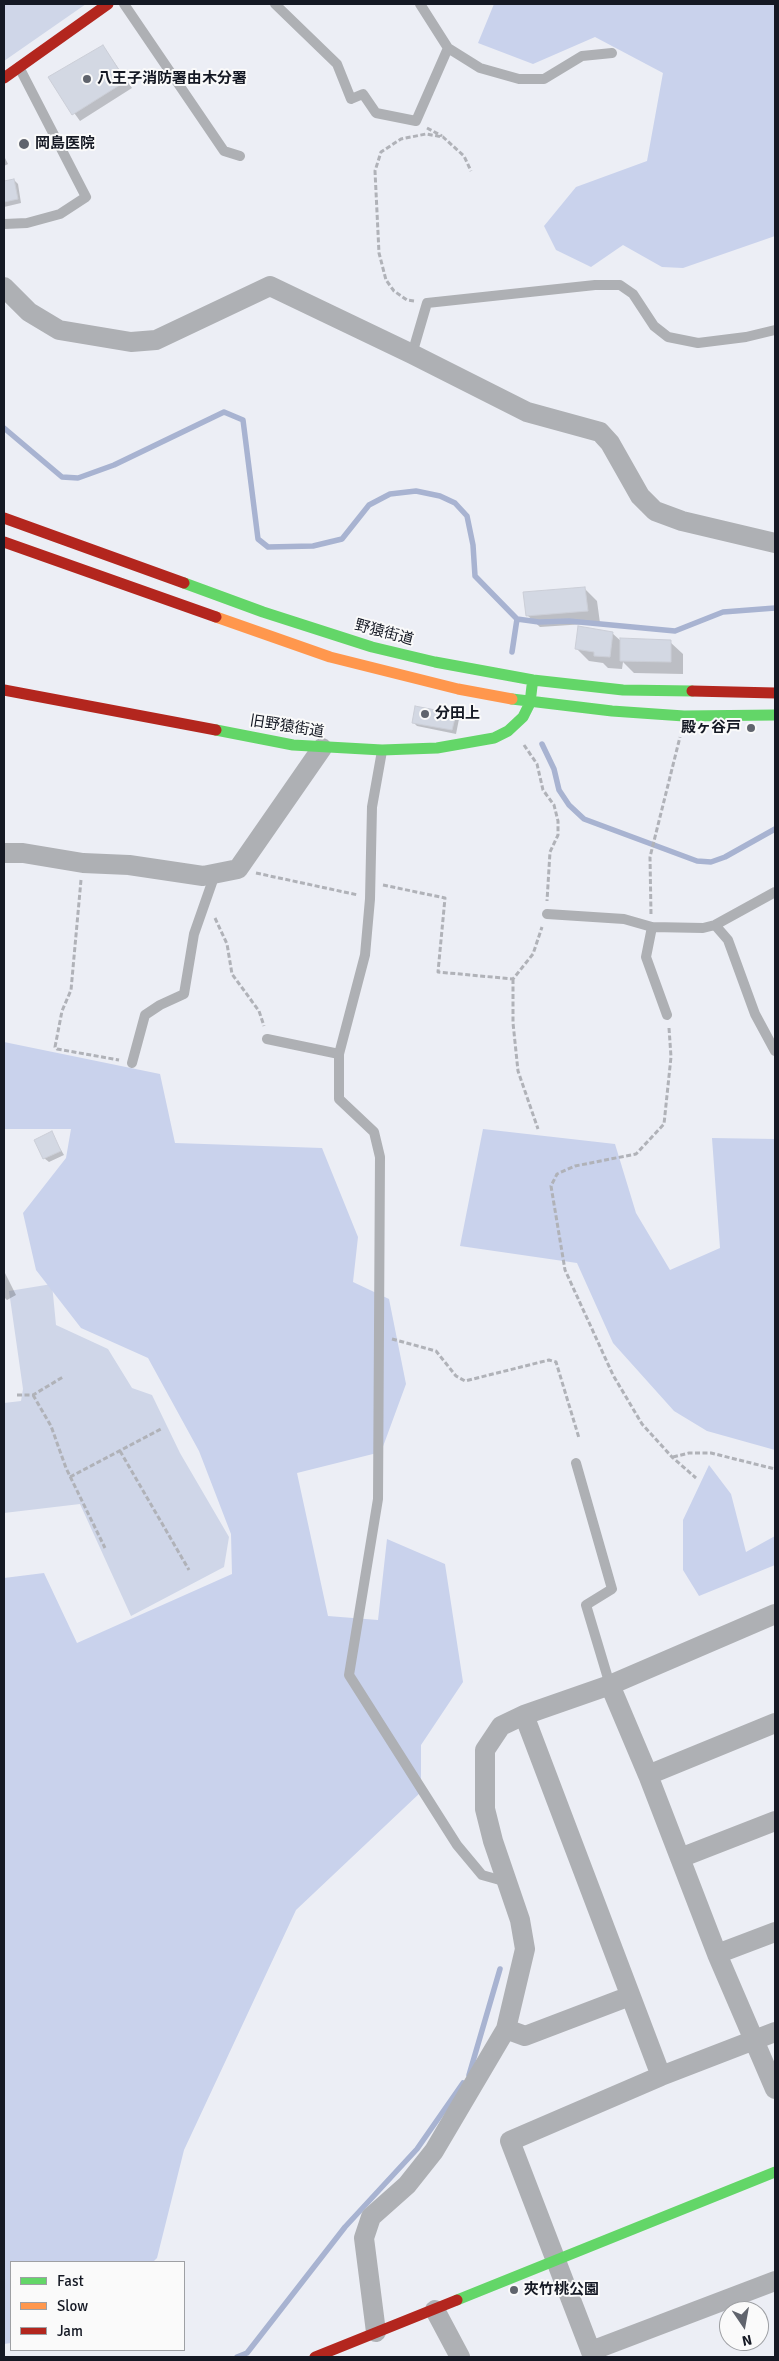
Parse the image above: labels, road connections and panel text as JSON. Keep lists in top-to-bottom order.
{
  "streets": {
    "main road": ["野猿街道", "旧野猿街道"]
  },
  "crossings": [
    ["野猿街道", "旧野猿街道"]
  ],
  "places": [
    "八王子消防署由木分署",
    "岡島医院",
    "分田上",
    "殿ヶ谷戸",
    "夾竹桃公園"
  ],
  "legend": ["Fast", "Slow", "Jam"],
  "north": "bottom"
}
